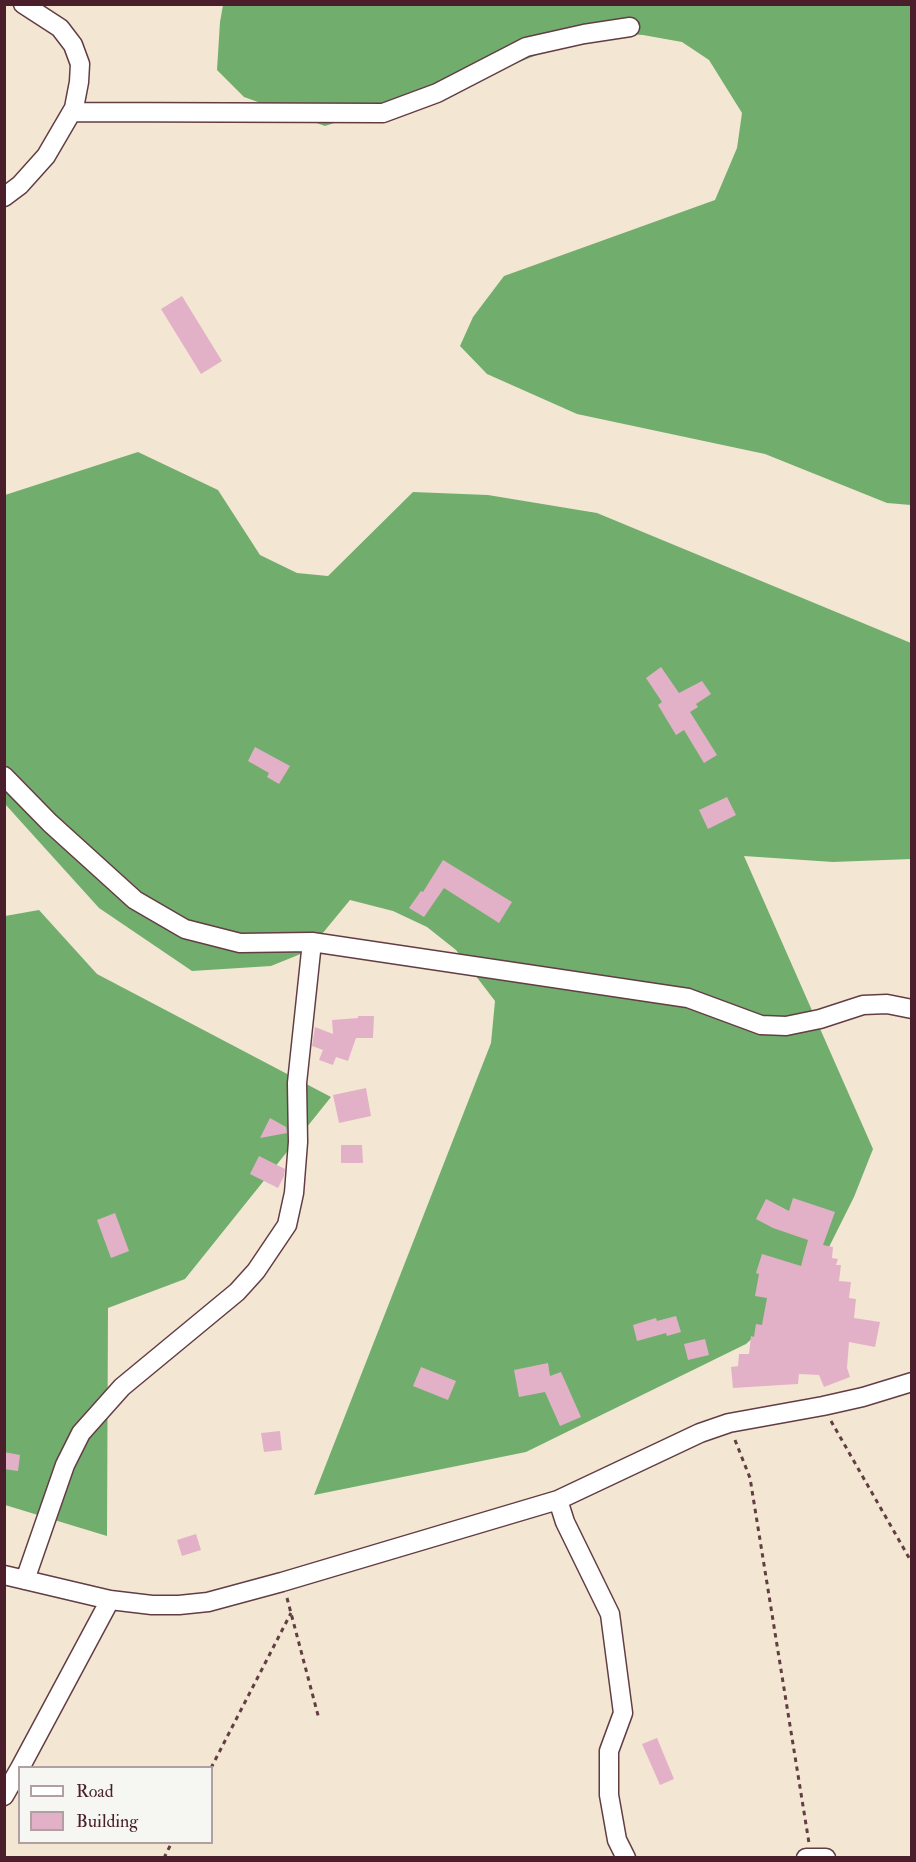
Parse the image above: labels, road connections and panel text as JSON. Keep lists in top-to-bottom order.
{
  "legend": ["Road", "Building"]
}
